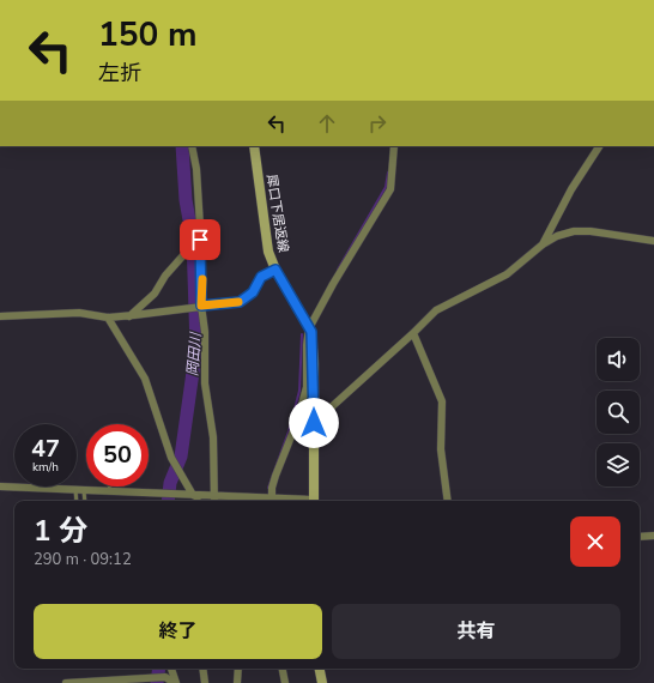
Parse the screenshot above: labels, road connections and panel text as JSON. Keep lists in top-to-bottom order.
{
  "streets": {
    "main road": ["犀口下居返線"]
  },
  "water": ["岡田川"],
  "page": {
    "turn": ["150 m", "左折"],
    "speed": "47 km/h",
    "limit": "50",
    "heading": ["1 分", "290 m · 09:12"],
    "buttons": ["終了", "共有"]
  }
}
